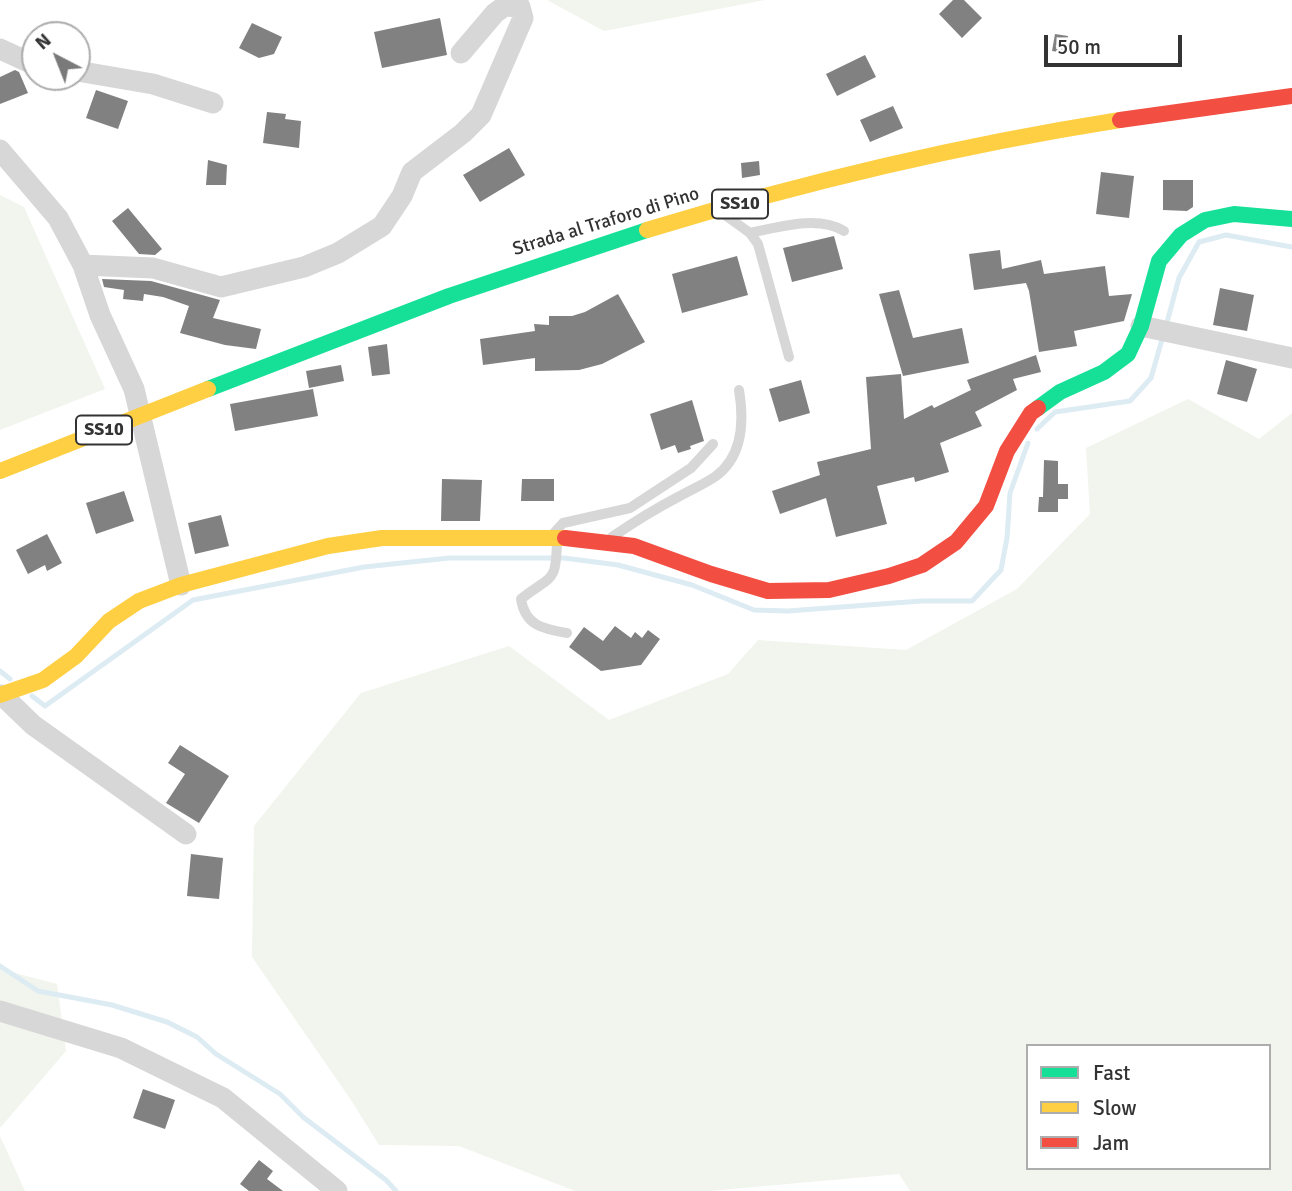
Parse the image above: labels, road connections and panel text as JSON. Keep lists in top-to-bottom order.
{
  "streets": {
    "street": ["SS10", "Strada al Traforo di Pino"]
  },
  "legend": ["Fast", "Slow", "Jam"],
  "scale_bar": "50 m",
  "north": "top left"
}
